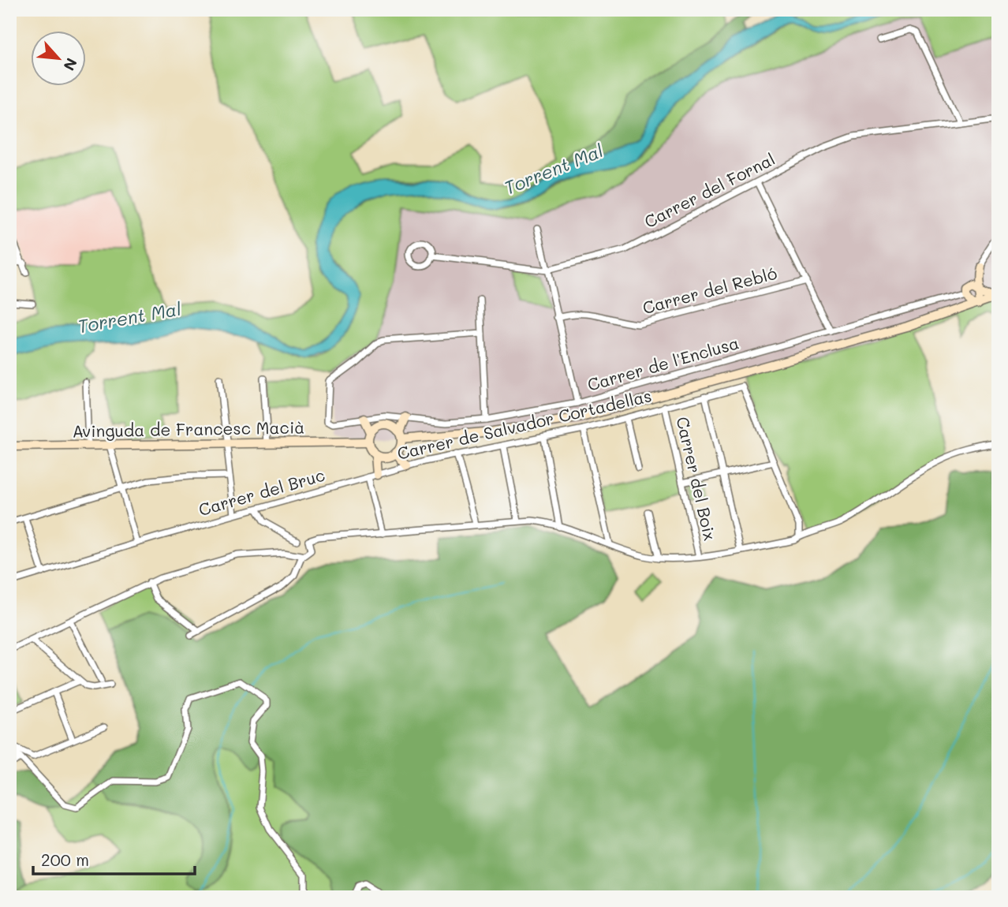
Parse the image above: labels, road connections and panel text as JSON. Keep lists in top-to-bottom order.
{
  "streets": {
    "street": [
      "Carrer del Fornal",
      "Carrer del Rebló",
      "Carrer de l'Enclusa",
      "Carrer de Salvador Cortadellas",
      "Avinguda de Francesc Macià",
      "Carrer del Boix",
      "Carrer del Bruc"
    ]
  },
  "crossings": [
    ["Carrer de Salvador Cortadellas", "Carrer del Boix"],
    ["Carrer de Salvador Cortadellas", "Carrer del Bruc"]
  ],
  "water": ["Torrent Mal"],
  "scale_bar": "200 m",
  "north": "bottom right"
}
